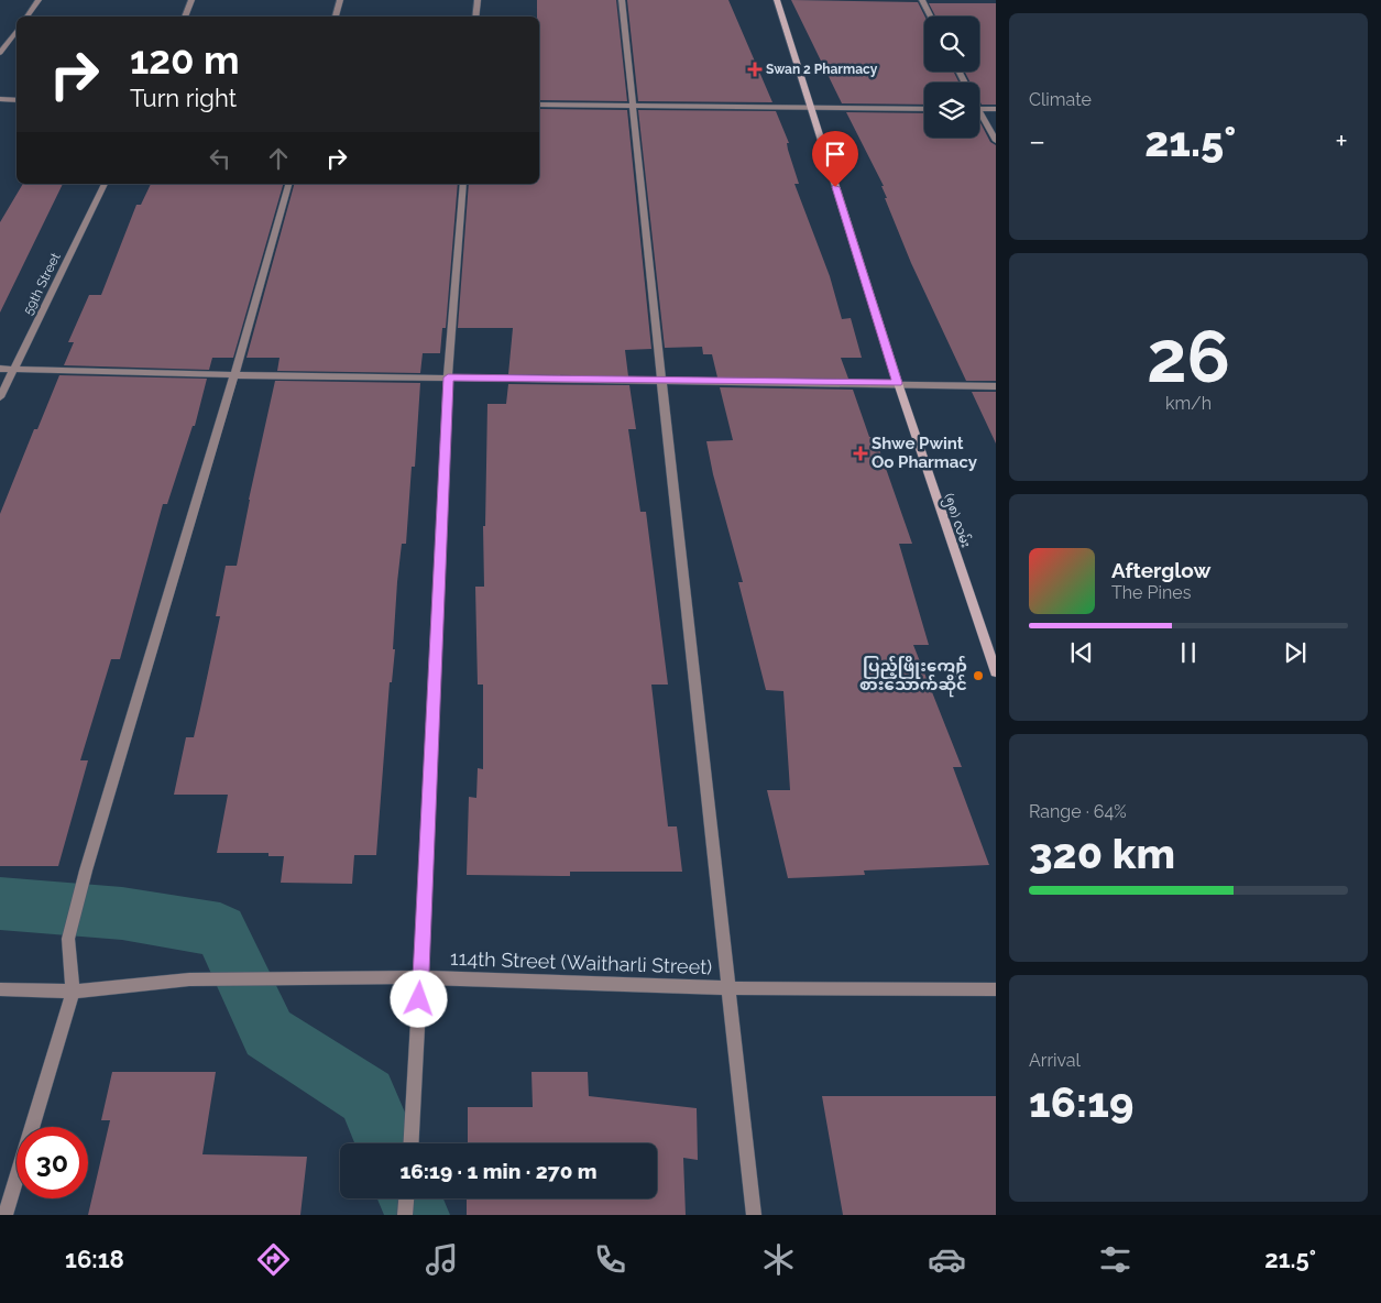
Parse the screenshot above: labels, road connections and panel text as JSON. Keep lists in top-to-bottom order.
{
  "streets": {
    "main road": ["(၅၈) လမ်း"],
    "street": ["59th Street", "114th Street (Waitharli Street)"]
  },
  "places": {
    "health": ["Swan 2 Pharmacy", "Shwe Pwint Oo Pharmacy"],
    "other": ["ပြည့်ဖြိုးကျော် စားသောက်ဆိုင်"]
  },
  "page": {
    "tile": [
      "Climate",
      ["26", "km/h"],
      ["Range · 64%", "320 km"],
      ["Arrival", "16:19"]
    ],
    "turn": ["120 m", "Turn right"],
    "heat": ["−", "21.5°", "+"],
    "song": ["Afterglow", "The Pines"],
    "limit": "30",
    "trip": "16:19 · 1 min · 270 m",
    "tabs": ["16:18", "21.5°"]
  }
}
